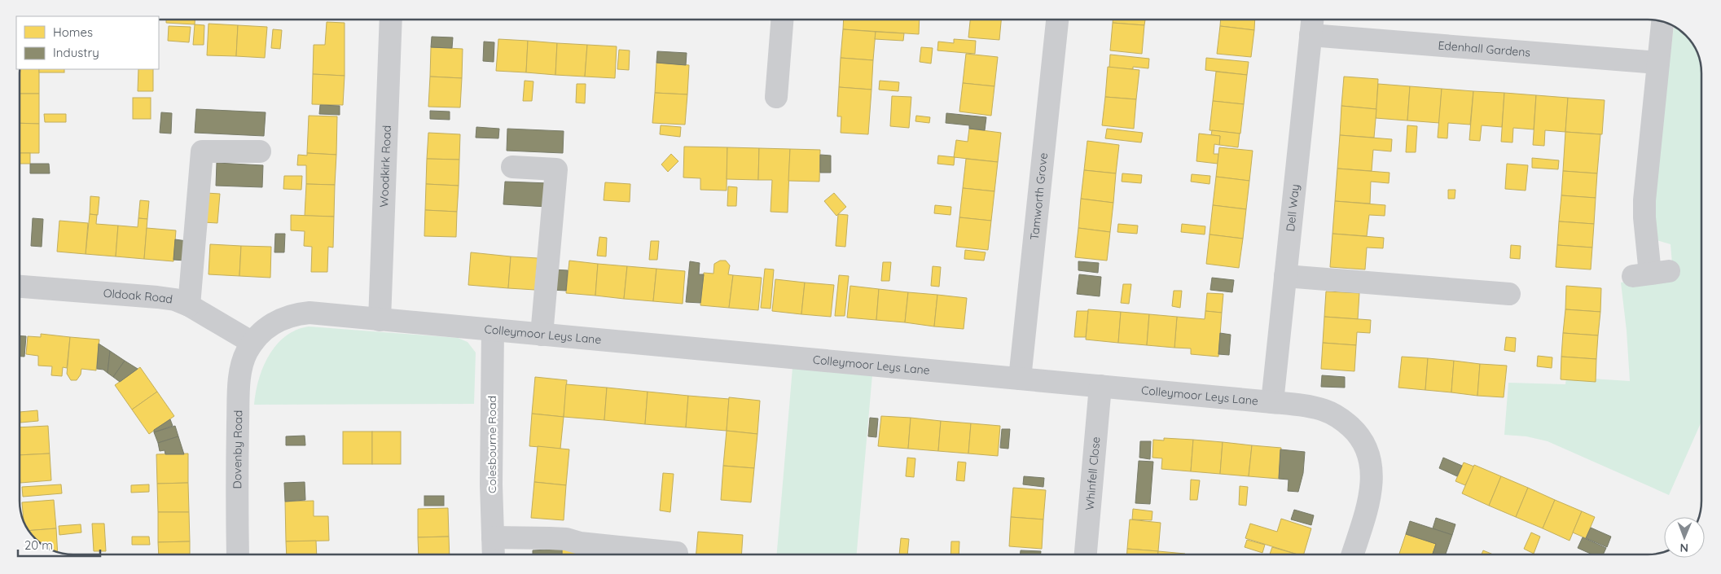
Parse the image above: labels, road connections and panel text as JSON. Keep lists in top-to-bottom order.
{
  "streets": {
    "street": [
      "Edenhall Gardens",
      "Woodkirk Road",
      "Tamworth Grove",
      "Dell Way",
      "Oldoak Road",
      "Colleymoor Leys Lane",
      "Colesbourne Road",
      "Dovenby Road",
      "Whinfell Close"
    ]
  },
  "crossings": [
    ["Edenhall Gardens", "Dell Way"],
    ["Woodkirk Road", "Colleymoor Leys Lane"],
    ["Tamworth Grove", "Colleymoor Leys Lane"],
    ["Dell Way", "Colleymoor Leys Lane"],
    ["Oldoak Road", "Colleymoor Leys Lane"],
    ["Oldoak Road", "Dovenby Road"],
    ["Colleymoor Leys Lane", "Colesbourne Road"],
    ["Colleymoor Leys Lane", "Dovenby Road"],
    ["Colleymoor Leys Lane", "Whinfell Close"]
  ],
  "legend": ["Homes", "Industry"],
  "scale_bar": "20 m",
  "north": "bottom"
}
